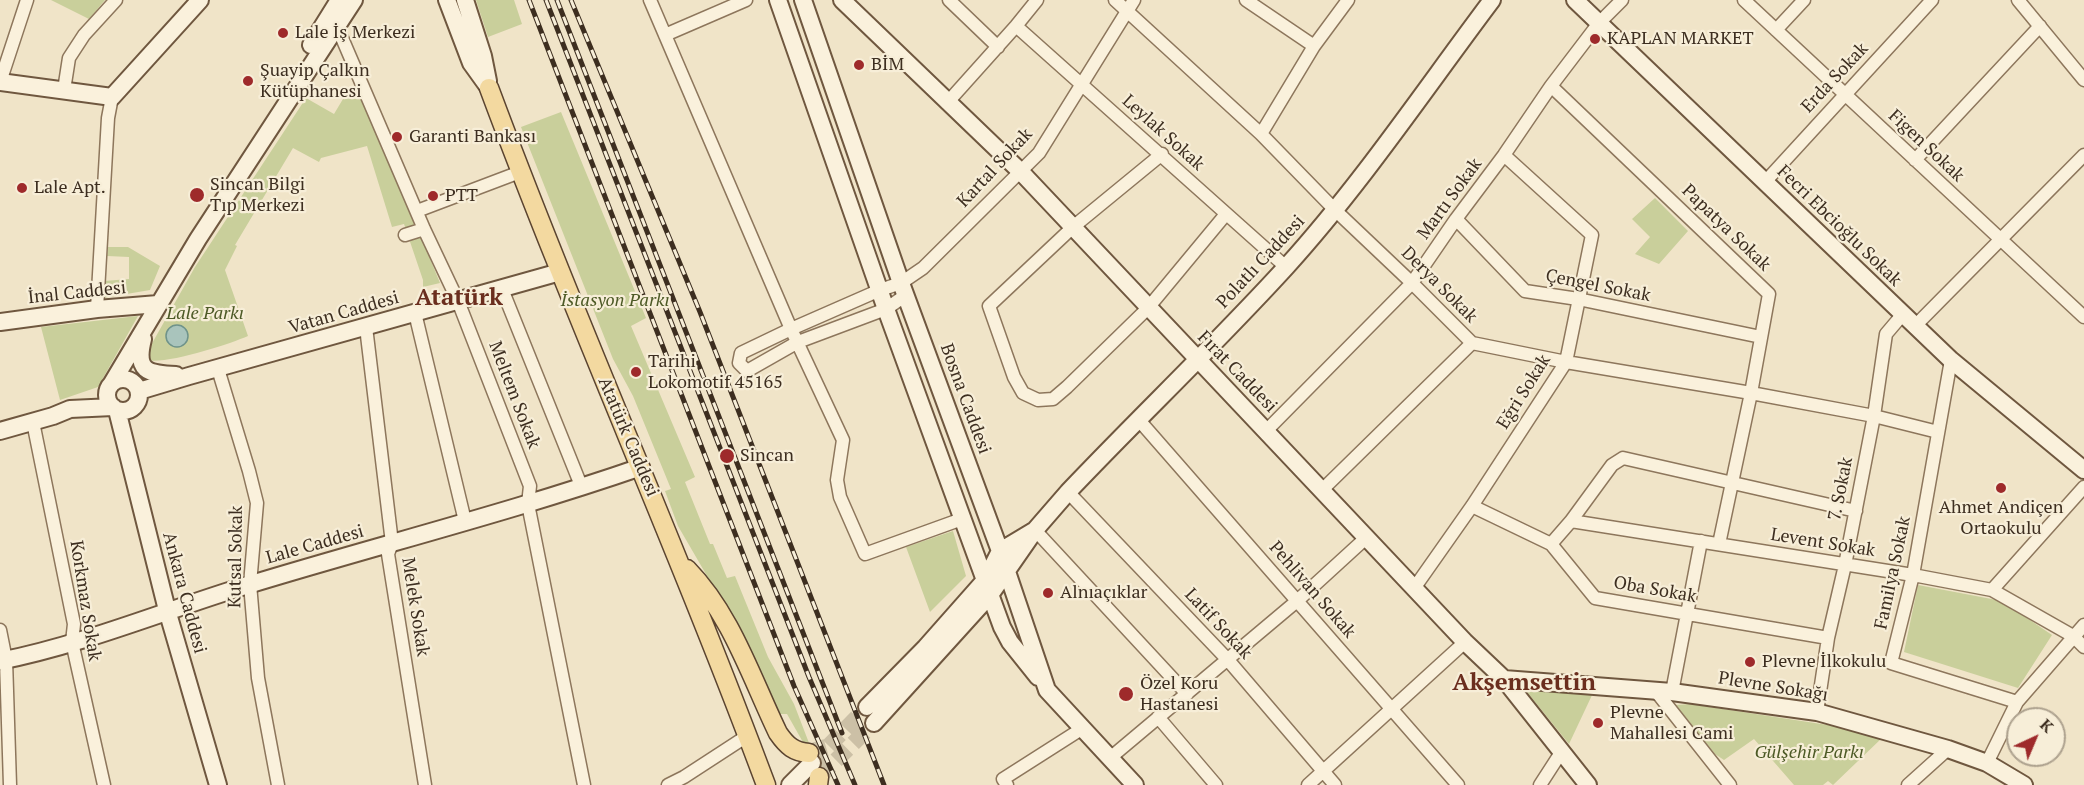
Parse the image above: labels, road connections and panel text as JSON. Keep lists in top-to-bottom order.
{
  "streets": {
    "main road": ["Atatürk Caddesi"],
    "street": [
      "Erda Sokak",
      "Leylak Sokak",
      "Figen Sokak",
      "Kartal Sokak",
      "Martı Sokak",
      "Fecri Ebcioğlu Sokak",
      "Papatya Sokak",
      "Polatlı Caddesi",
      "Derya Sokak",
      "Çengel Sokak",
      "İnal Caddesi",
      "Vatan Caddesi",
      "Fırat Caddesi",
      "Eğri Sokak",
      "Meltem Sokak",
      "Bosna Caddesi",
      "7. Sokak",
      "Levent Sokak",
      "Lale Caddesi",
      "Kutsal Sokak",
      "Familya Sokak",
      "Pehlivan Sokak",
      "Oba Sokak",
      "Ankara Caddesi",
      "Korkmaz Sokak",
      "Melek Sokak",
      "Latif Sokak",
      "Plevne Sokağı"
    ]
  },
  "crossings": [
    ["Erda Sokak", "Figen Sokak"],
    ["Erda Sokak", "Fecri Ebcioğlu Sokak"],
    ["Leylak Sokak", "Kartal Sokak"],
    ["Leylak Sokak", "Polatlı Caddesi"],
    ["Kartal Sokak", "Derya Sokak"],
    ["Kartal Sokak", "Fırat Caddesi"],
    ["Kartal Sokak", "Bosna Caddesi"],
    ["Martı Sokak", "Fecri Ebcioğlu Sokak"],
    ["Martı Sokak", "Papatya Sokak"],
    ["Martı Sokak", "Derya Sokak"],
    ["Martı Sokak", "Çengel Sokak"],
    ["Martı Sokak", "Fırat Caddesi"],
    ["Martı Sokak", "Eğri Sokak"],
    ["Fecri Ebcioğlu Sokak", "7. Sokak"],
    ["Fecri Ebcioğlu Sokak", "Familya Sokak"],
    ["Papatya Sokak", "Derya Sokak"],
    ["Papatya Sokak", "Çengel Sokak"],
    ["Papatya Sokak", "Levent Sokak"],
    ["Polatlı Caddesi", "Derya Sokak"],
    ["Polatlı Caddesi", "Fırat Caddesi"],
    ["Polatlı Caddesi", "Bosna Caddesi"],
    ["Polatlı Caddesi", "Pehlivan Sokak"],
    ["Polatlı Caddesi", "Latif Sokak"],
    ["Derya Sokak", "Eğri Sokak"],
    ["Derya Sokak", "7. Sokak"],
    ["Derya Sokak", "Familya Sokak"],
    ["Çengel Sokak", "Eğri Sokak"],
    ["Vatan Caddesi", "Meltem Sokak"],
    ["Vatan Caddesi", "Atatürk Caddesi"],
    ["Vatan Caddesi", "Kutsal Sokak"],
    ["Vatan Caddesi", "Ankara Caddesi"],
    ["Vatan Caddesi", "Melek Sokak"],
    ["Fırat Caddesi", "Eğri Sokak"],
    ["Fırat Caddesi", "Plevne Sokağı"],
    ["Eğri Sokak", "Oba Sokak"],
    ["Meltem Sokak", "Lale Caddesi"],
    ["Atatürk Caddesi", "Lale Caddesi"],
    ["7. Sokak", "Levent Sokak"],
    ["7. Sokak", "Oba Sokak"],
    ["7. Sokak", "Plevne Sokağı"],
    ["Levent Sokak", "Familya Sokak"],
    ["Lale Caddesi", "Kutsal Sokak"],
    ["Lale Caddesi", "Ankara Caddesi"],
    ["Lale Caddesi", "Korkmaz Sokak"],
    ["Lale Caddesi", "Melek Sokak"]
  ],
  "districts": ["Atatürk", "Akşemsettin"],
  "parks": ["İstasyon Parkı", "Lale Parkı", "Gülşehir Parkı"],
  "places": [
    "Lale İş Merkezi",
    "KAPLAN MARKET",
    "BİM",
    "Şuayip Çalkın Kütüphanesi",
    "Garanti Bankası",
    "Lale Apt.",
    "Sincan Bilgi Tıp Merkezi",
    "PTT",
    "Tarihi Lokomotif 45165",
    "Sincan",
    "Ahmet Andiçen Ortaokulu",
    "Alnıaçıklar",
    "Plevne İlkokulu",
    "Özel Koru Hastanesi",
    "Plevne Mahallesi Cami"
  ],
  "north": "top right"
}
